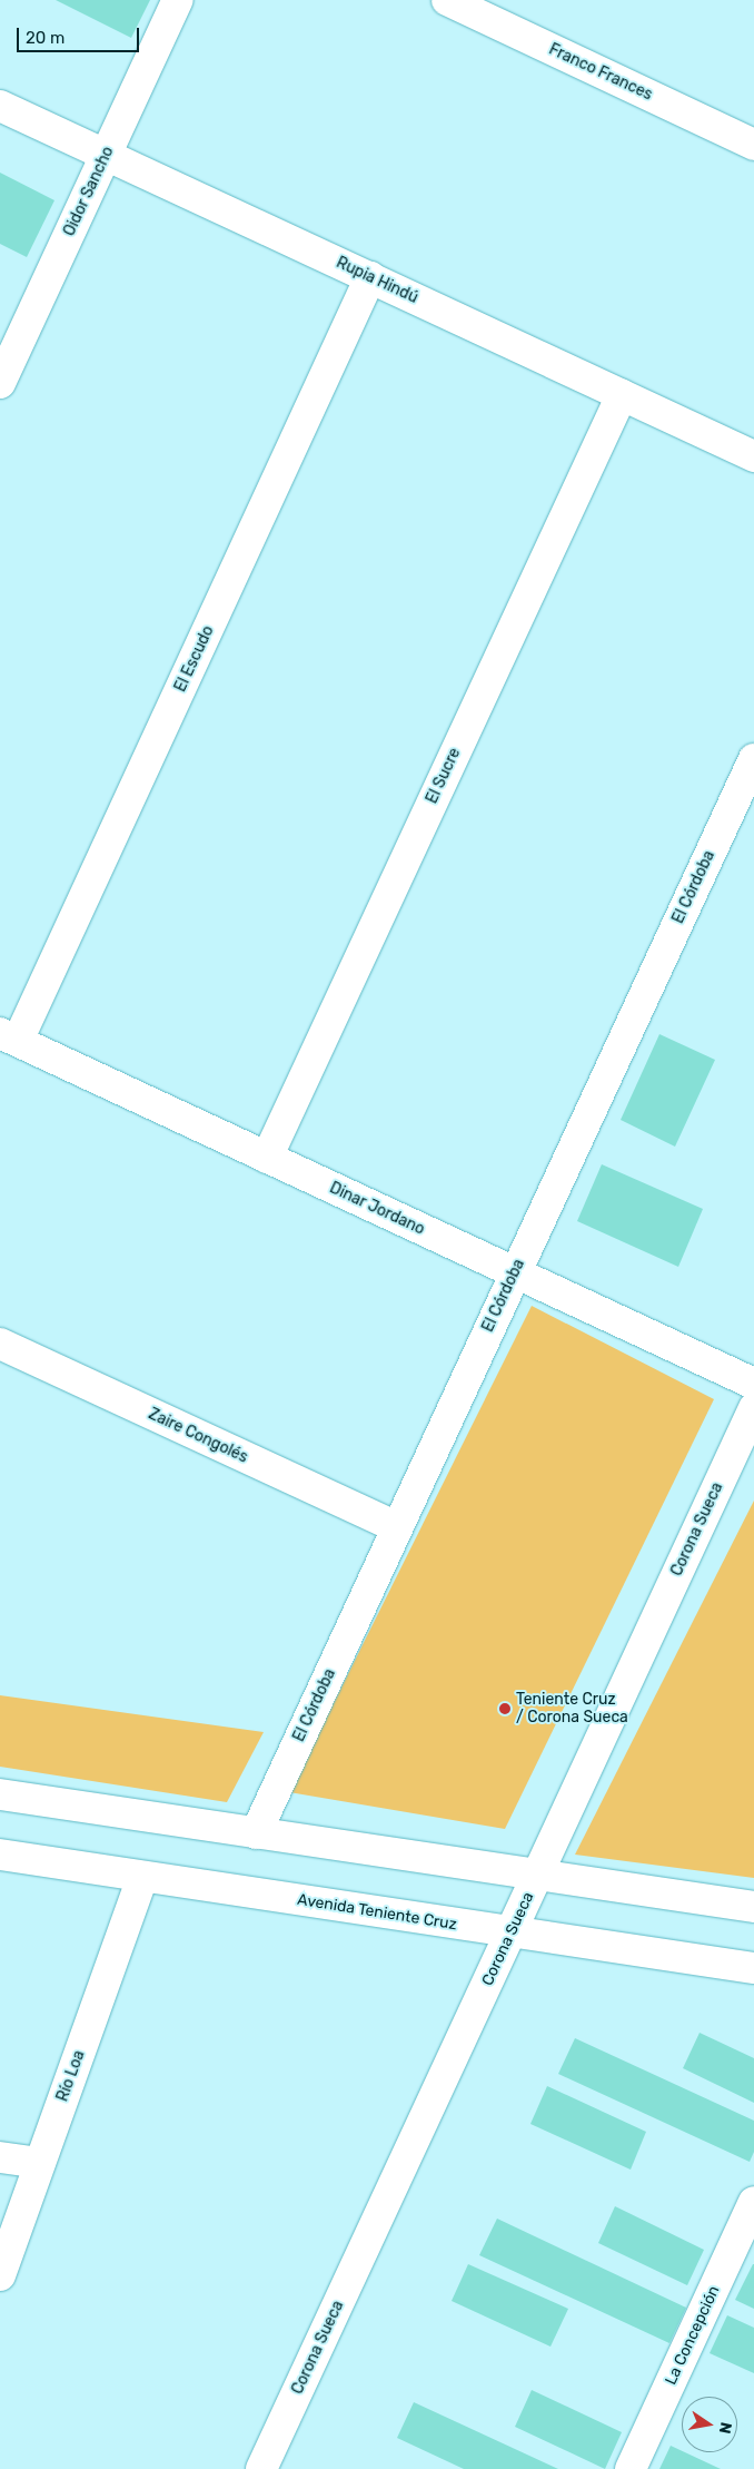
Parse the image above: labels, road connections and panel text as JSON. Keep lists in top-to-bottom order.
{
  "streets": {
    "street": [
      "Franco Frances",
      "Oidor Sancho",
      "Rupia Hindú",
      "El Escudo",
      "El Sucre",
      "El Córdoba",
      "Dinar Jordano",
      "Zaire Congolés",
      "Corona Sueca",
      "Avenida Teniente Cruz",
      "Río Loa",
      "La Concepción"
    ]
  },
  "crossings": [
    ["Oidor Sancho", "Rupia Hindú"],
    ["Rupia Hindú", "El Escudo"],
    ["Rupia Hindú", "El Sucre"],
    ["El Escudo", "Dinar Jordano"],
    ["El Sucre", "Dinar Jordano"],
    ["El Córdoba", "Dinar Jordano"],
    ["El Córdoba", "Zaire Congolés"],
    ["Corona Sueca", "Avenida Teniente Cruz"],
    ["Avenida Teniente Cruz", "Río Loa"]
  ],
  "places": ["Teniente Cruz / Corona Sueca"],
  "scale_bar": "20 m",
  "north": "right"
}
